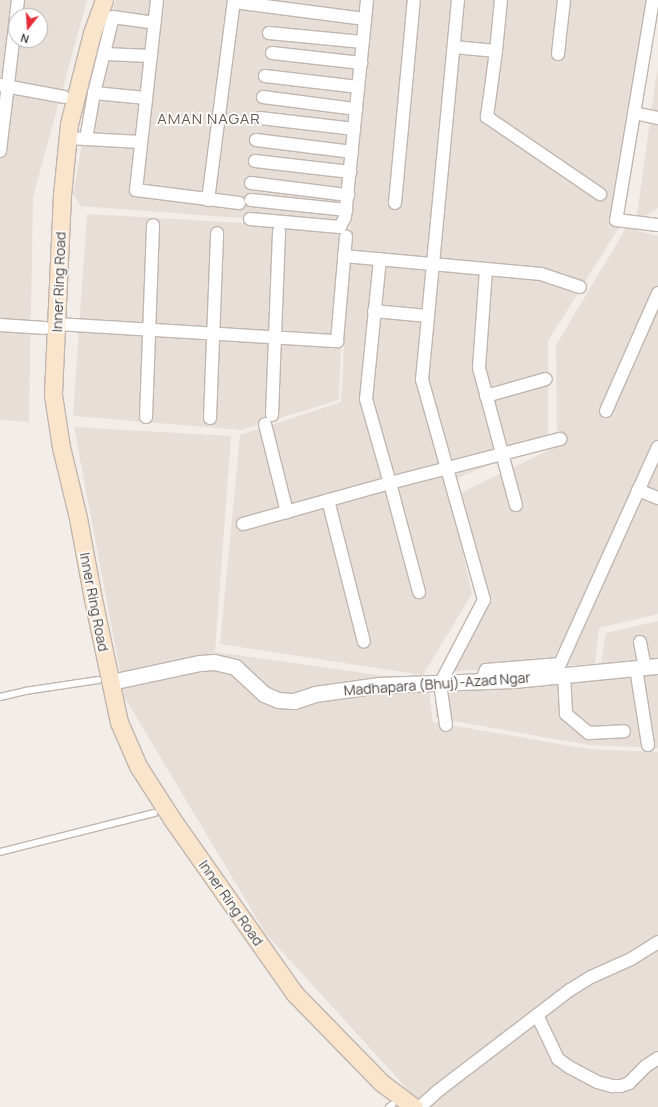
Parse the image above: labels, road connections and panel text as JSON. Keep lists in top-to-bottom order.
{
  "streets": {
    "main road": ["Inner Ring Road"],
    "street": ["Madhapara (Bhuj)-Azad Ngar"]
  },
  "crossings": [
    ["Inner Ring Road", "Madhapara (Bhuj)-Azad Ngar"]
  ],
  "districts": ["AMAN NAGAR"],
  "north": "bottom"
}
